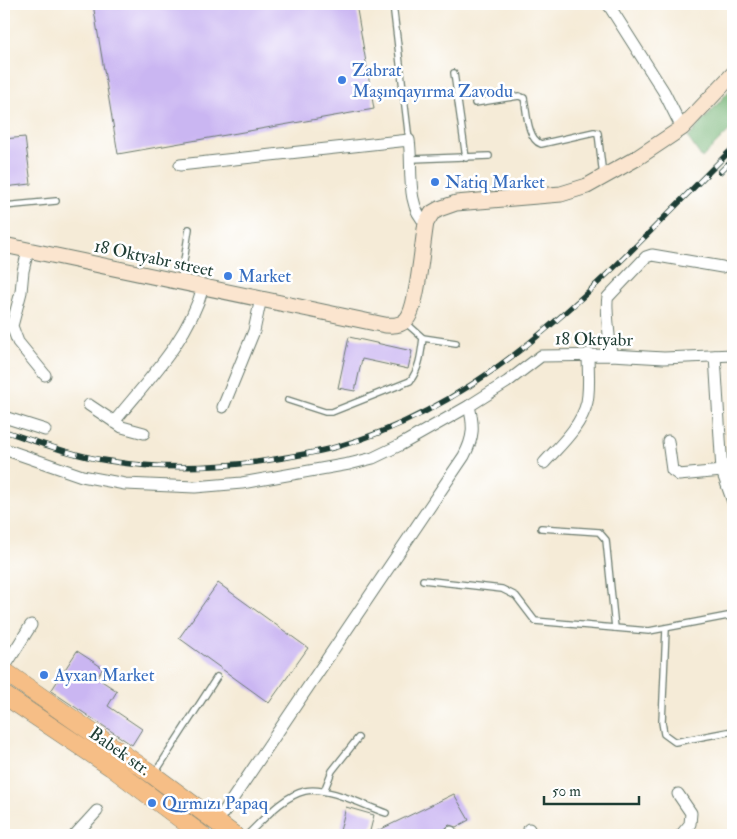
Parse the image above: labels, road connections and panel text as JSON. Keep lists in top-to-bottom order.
{
  "streets": {
    "main road": ["Babek str."],
    "street": ["18 Oktyabr street", "18 Oktyabr"]
  },
  "places": [
    "Zabrat Maşınqayırma Zavodu",
    "Natiq Market",
    "Market",
    "Ayxan Market",
    "Qırmızı Papaq"
  ],
  "scale_bar": "50 m"
}
